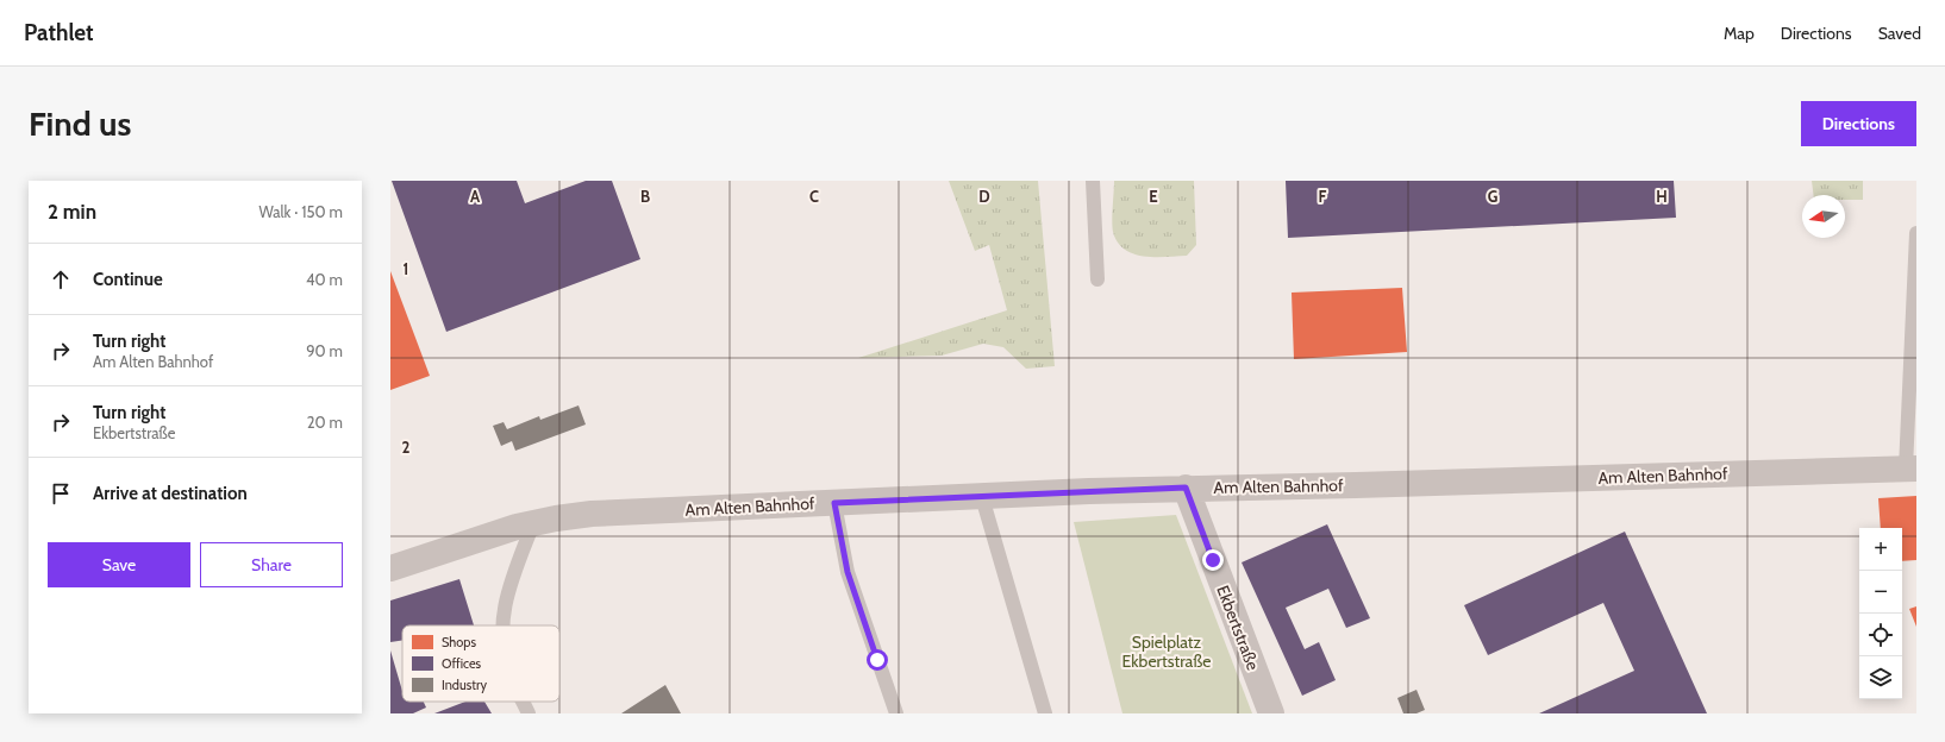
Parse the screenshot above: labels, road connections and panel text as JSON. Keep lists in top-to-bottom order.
{
  "streets": {
    "street": ["Am Alten Bahnhof", "Ekbertstraße"]
  },
  "crossings": [
    ["Am Alten Bahnhof", "Ekbertstraße"]
  ],
  "parks": ["Spielplatz Ekbertstraße"],
  "legend": ["Shops", "Offices", "Industry"],
  "north": "left",
  "page": {
    "header": "Pathlet",
    "nav": ["Map", "Directions", "Saved"],
    "buttons": [
      "Directions",
      ["Save", "Share"]
    ],
    "title": "Find us",
    "heading": ["2 min", "Walk · 150 m"],
    "list": [
      ["Continue", "40 m"],
      ["Turn right", "Am Alten Bahnhof", "90 m"],
      ["Turn right", "Ekbertstraße", "20 m"],
      "Arrive at destination"
    ],
    "map_buttons": ["+", "−"]
  },
  "grid": {
    "columns": [
      "A",
      "B",
      "C",
      "D",
      "E",
      "F",
      "G",
      "H"
    ],
    "rows": ["1", "2"]
  }
}
